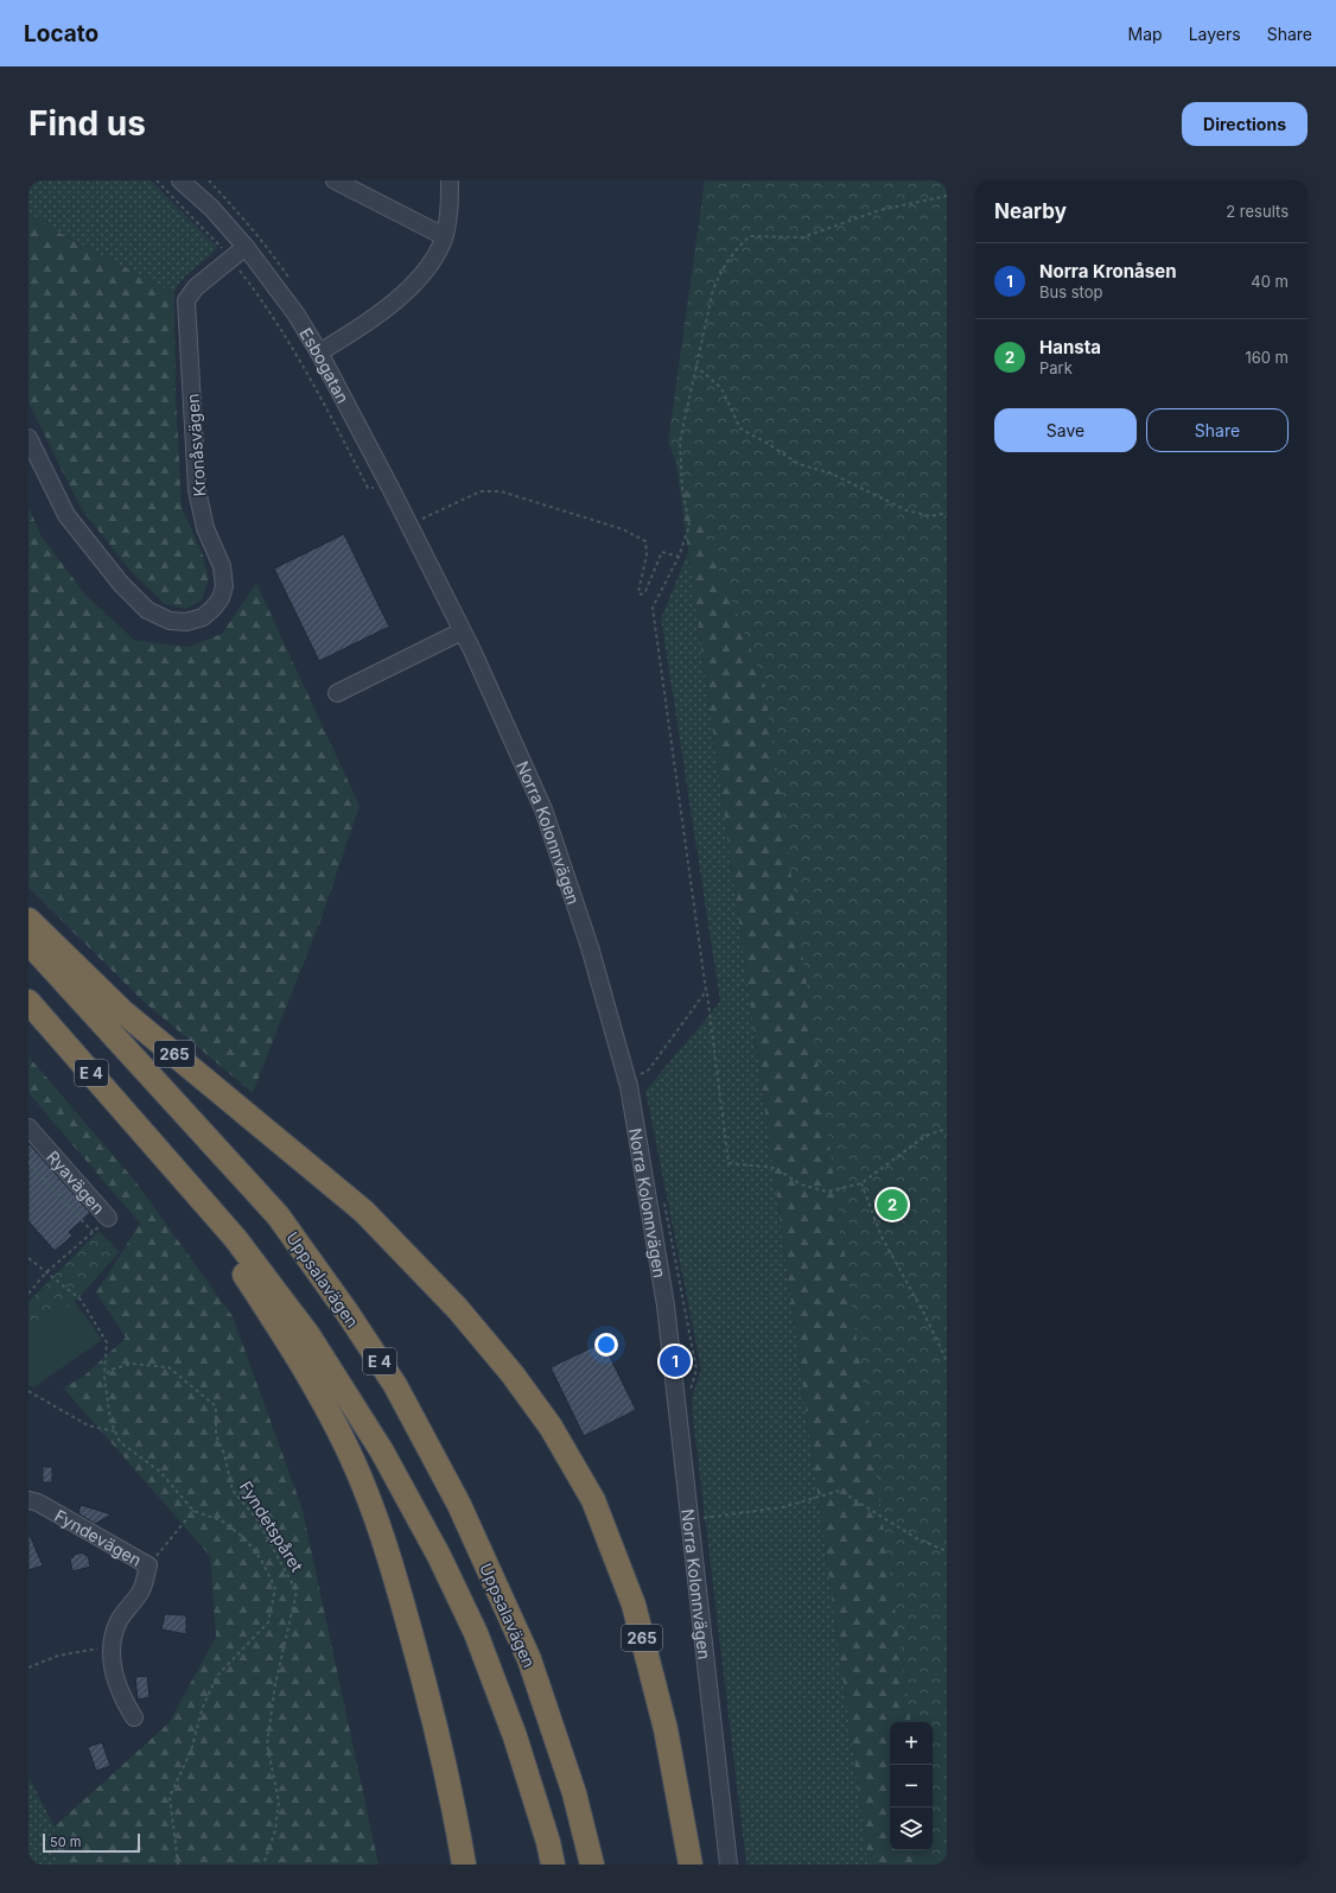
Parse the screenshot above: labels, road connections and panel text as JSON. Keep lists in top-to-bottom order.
{
  "streets": {
    "highway": ["265", "E 4", "Uppsalavägen"],
    "street": [
      "Esbogatan",
      "Kronåsvägen",
      "Norra Kolonnvägen",
      "Ryavägen",
      "Fyndevägen"
    ],
    "path": ["Fyndetspåret"]
  },
  "crossings": [
    ["Esbogatan", "Kronåsvägen"],
    ["Esbogatan", "Norra Kolonnvägen"]
  ],
  "scale_bar": "50 m",
  "page": {
    "header": "Locato",
    "nav": ["Map", "Layers", "Share"],
    "buttons": [
      "Directions",
      ["Save", "Share"]
    ],
    "title": "Find us",
    "heading": ["Nearby", "2 results"],
    "list": [
      {
        "mark": "1",
        "name": "Norra Kronåsen",
        "note": "Bus stop",
        "value": "40 m"
      },
      {
        "mark": "2",
        "name": "Hansta",
        "note": "Park",
        "value": "160 m"
      }
    ],
    "pins": ["2", "1"],
    "map_buttons": ["+", "−"],
    "scale": "50 m"
  }
}
